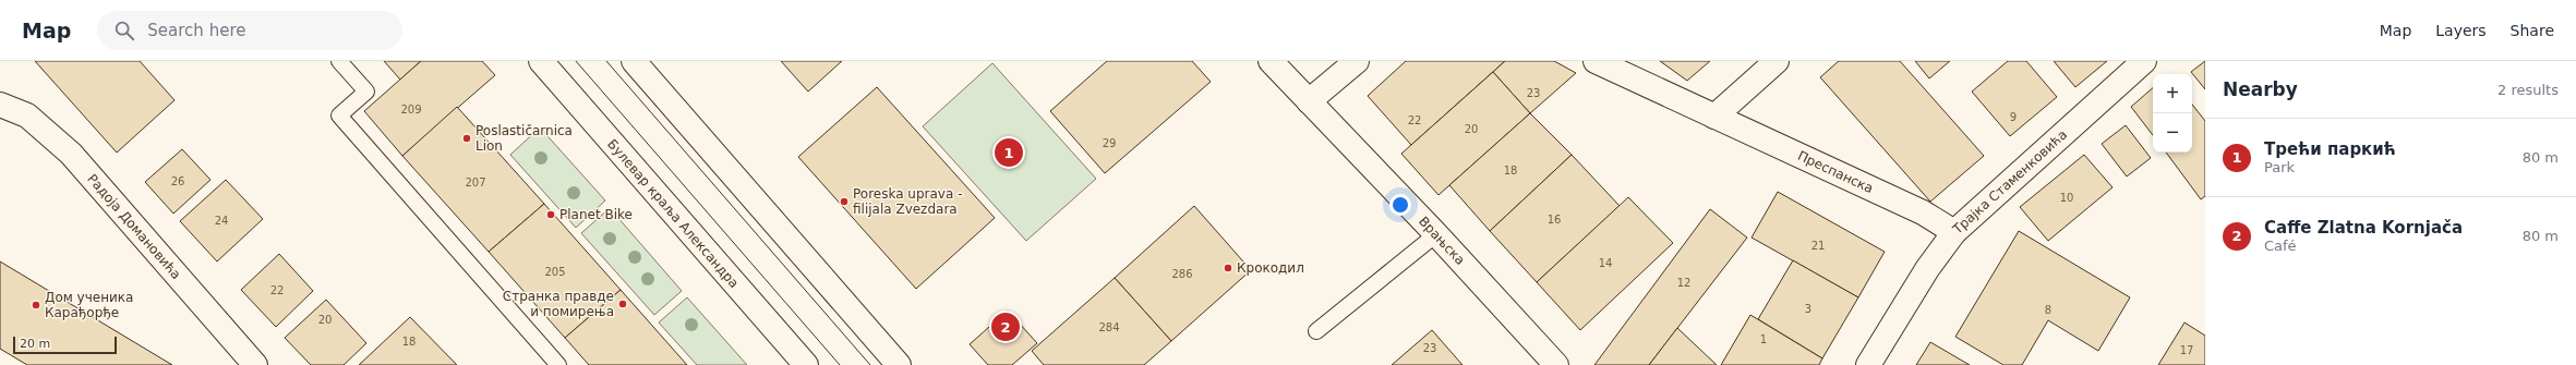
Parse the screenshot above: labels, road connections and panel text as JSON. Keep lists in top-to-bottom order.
{
  "streets": {
    "street": [
      "Преспанска",
      "Трајка Стаменковића",
      "Булевар краља Александра",
      "Радоја Домановића",
      "Врањска"
    ]
  },
  "crossings": [
    ["Преспанска", "Трајка Стаменковића"]
  ],
  "places": [
    "Poslastičarnica Lion",
    "Poreska uprava - filijala Zvezdara",
    "Planet Bike",
    "Крокодил",
    "Странка правде и помирења",
    "Дом ученика Карађорђе"
  ],
  "house_numbers": [
    "23",
    "209",
    "9",
    "22",
    "20",
    "29",
    "18",
    "26",
    "207",
    "10",
    "16",
    "24",
    "21",
    "14",
    "205",
    "286",
    "12",
    "22",
    "3",
    "8",
    "20",
    "284",
    "1",
    "18",
    "23",
    "17"
  ],
  "scale_bar": "20 m",
  "page": {
    "header": "Map",
    "search": "Search here",
    "nav": ["Map", "Layers", "Share"],
    "heading": ["Nearby", "2 results"],
    "map_buttons": ["+", "−"],
    "list": [
      {
        "mark": "1",
        "name": "Трећи паркић",
        "note": "Park",
        "value": "80 m"
      },
      {
        "mark": "2",
        "name": "Caffe Zlatna Kornjača",
        "note": "Café",
        "value": "80 m"
      }
    ],
    "pins": ["1", "2"],
    "scale": "20 m"
  }
}
